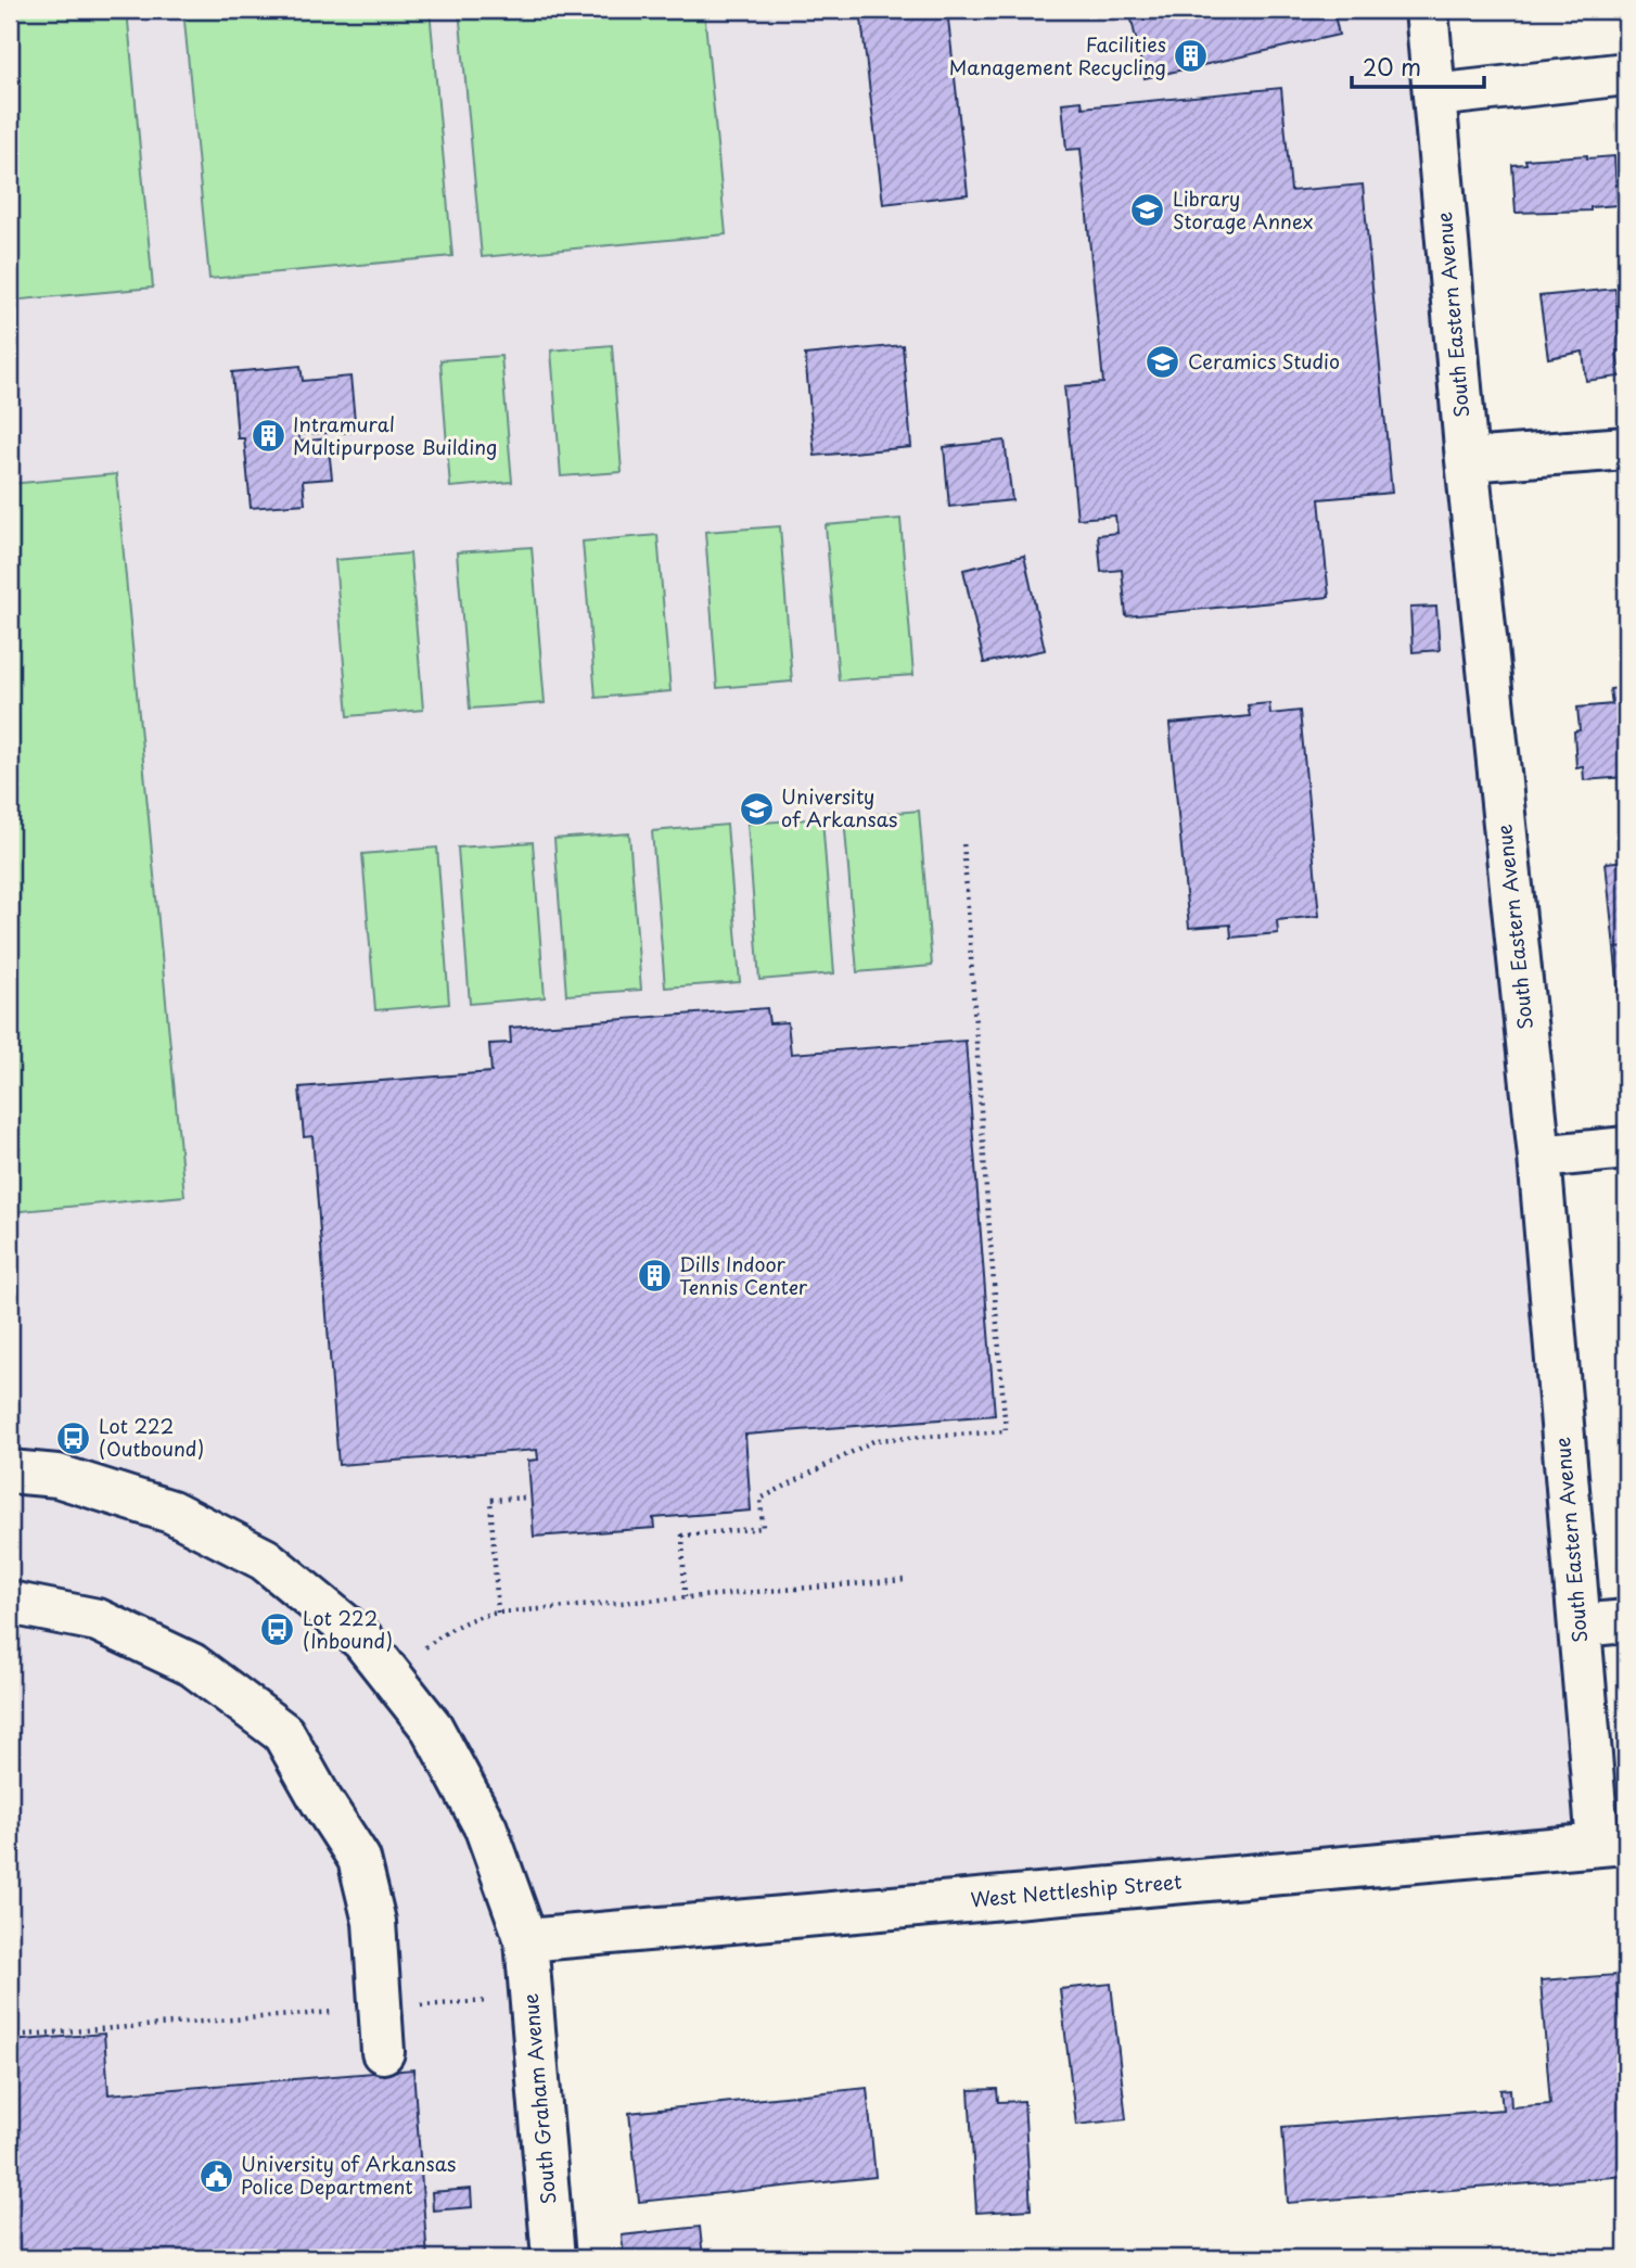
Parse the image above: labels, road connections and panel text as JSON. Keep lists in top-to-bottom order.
{
  "streets": {
    "street": ["South Eastern Avenue", "West Nettleship Street", "South Graham Avenue"]
  },
  "crossings": [
    ["South Eastern Avenue", "West Nettleship Street"],
    ["West Nettleship Street", "South Graham Avenue"]
  ],
  "places": {
    "building": ["Facilities Management Recycling", "Intramural Multipurpose Building", "Dills Indoor Tennis Center"],
    "school or university": ["Library Storage Annex", "Ceramics Studio", "University of Arkansas"],
    "bus stop": ["Lot 222 (Outbound)", "Lot 222 (Inbound)"],
    "public building": ["University of Arkansas Police Department"]
  },
  "scale_bar": "20 m"
}
